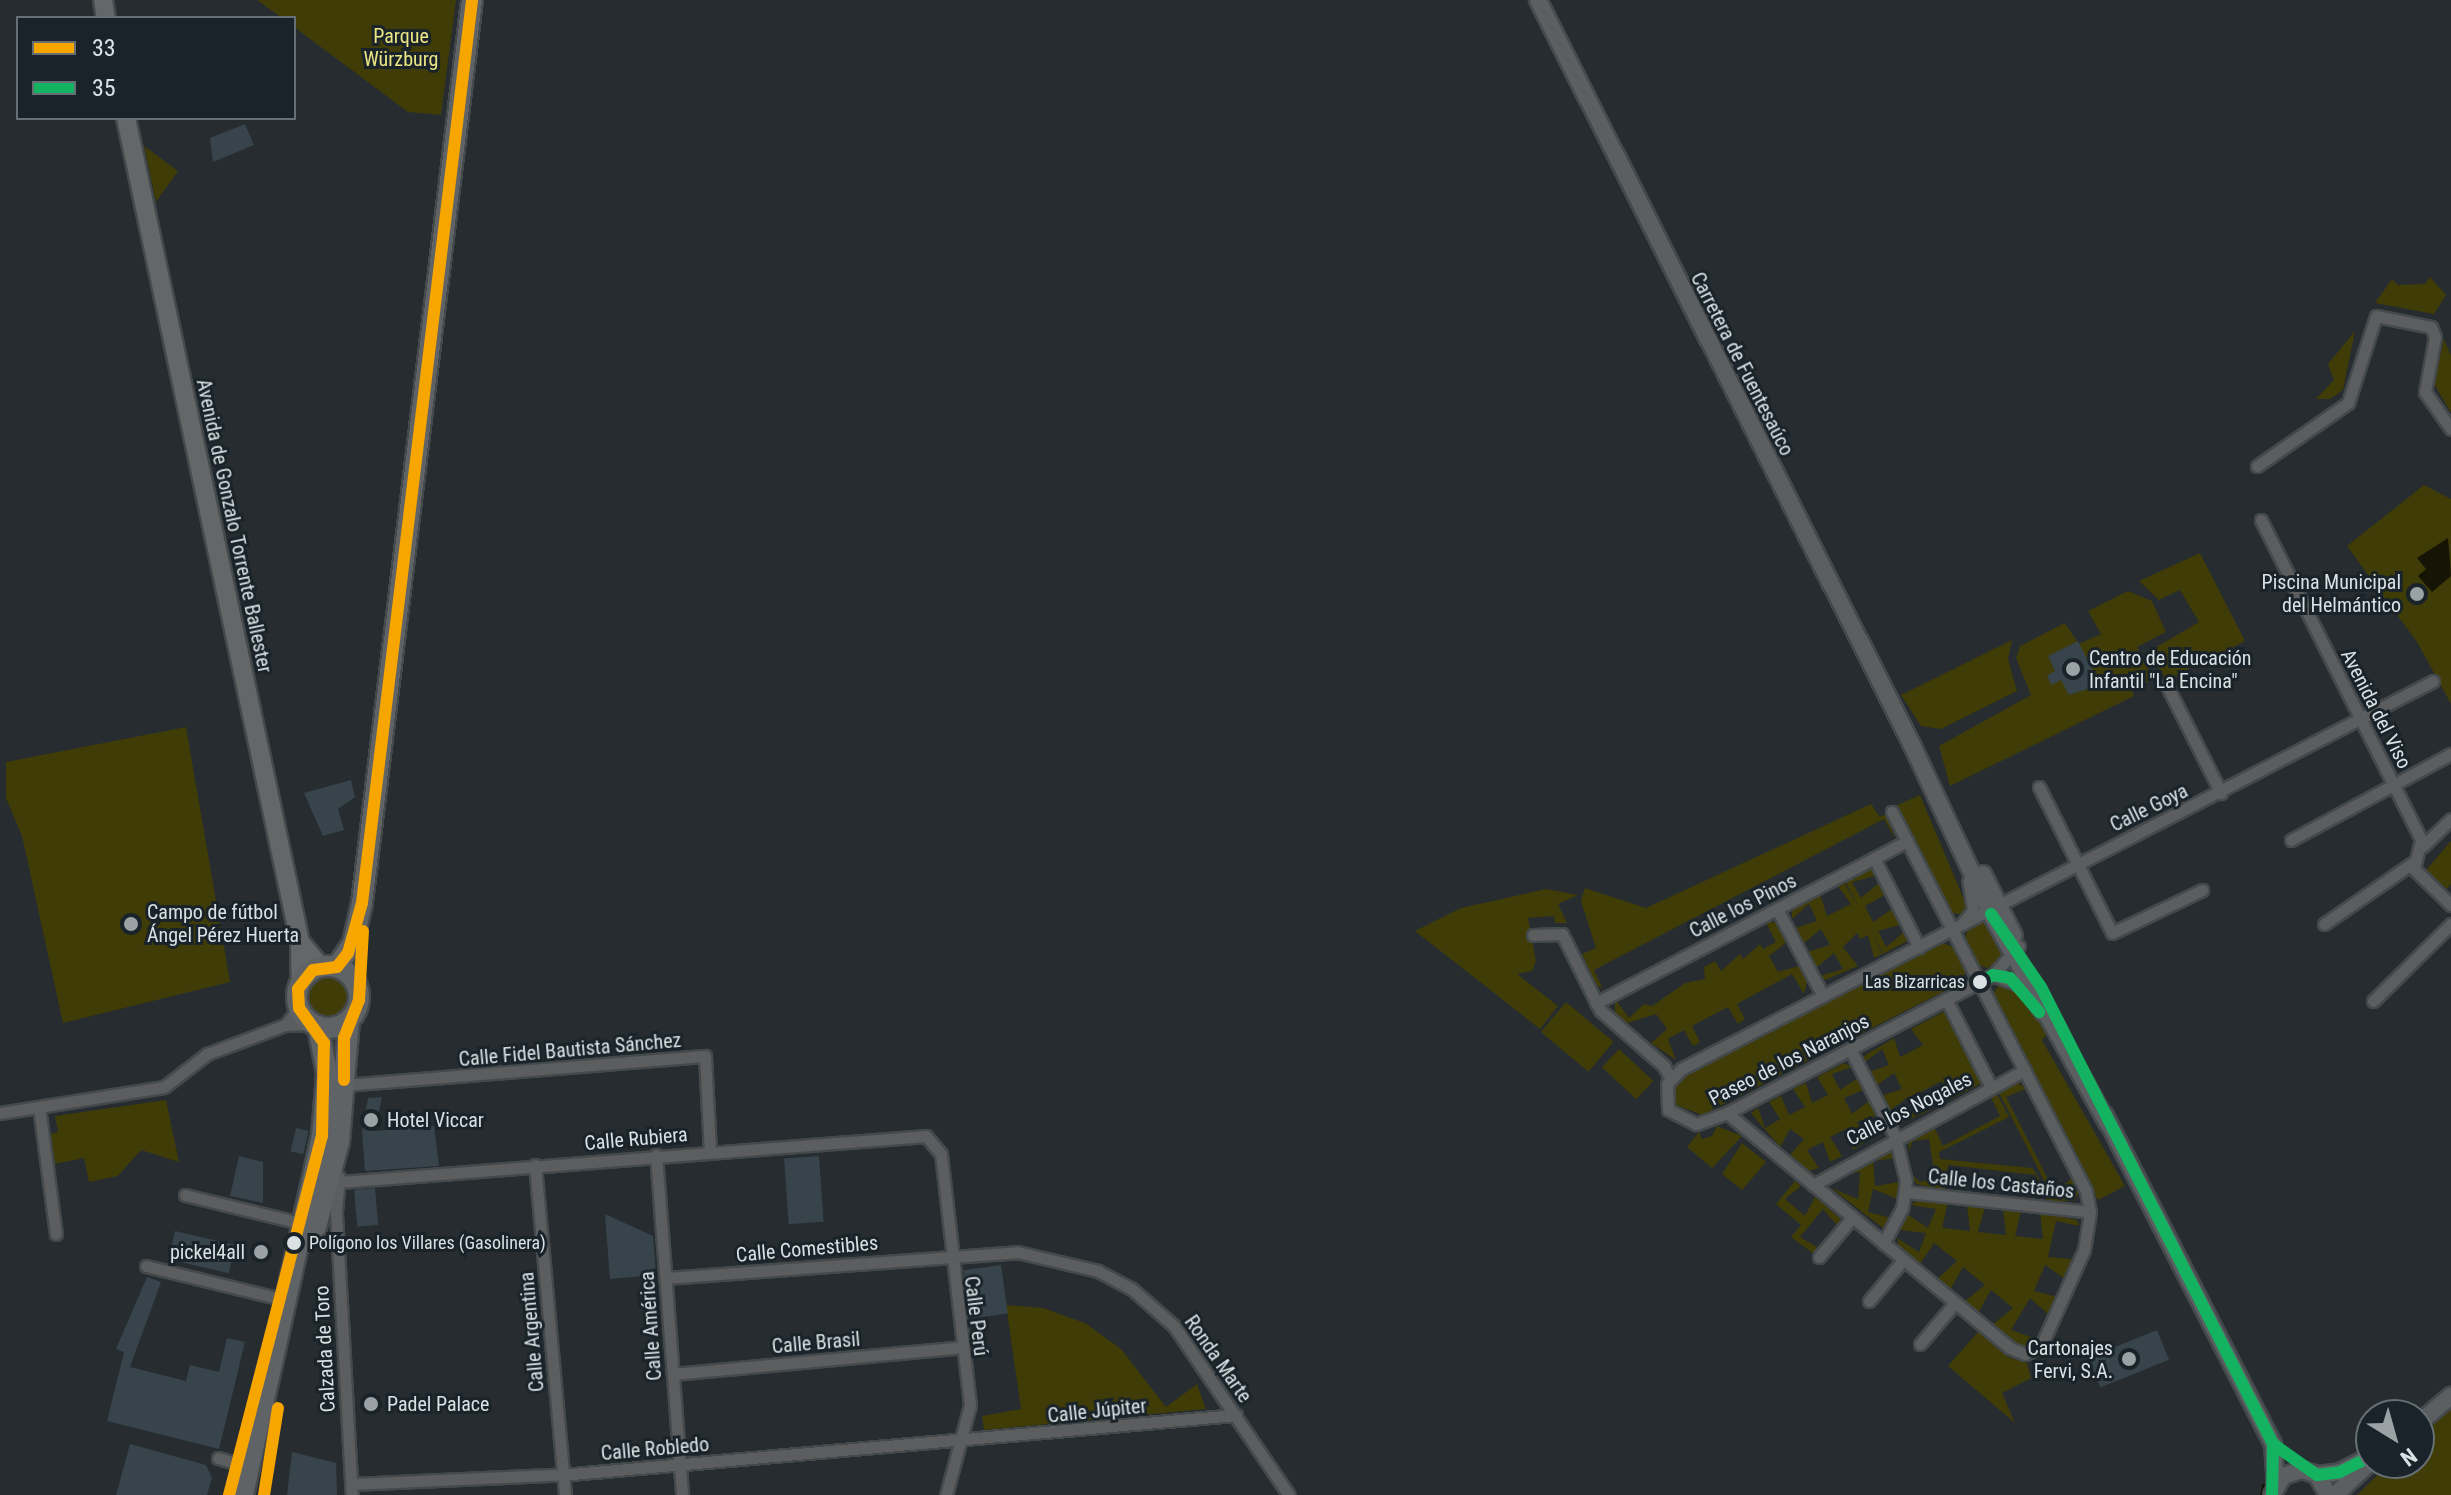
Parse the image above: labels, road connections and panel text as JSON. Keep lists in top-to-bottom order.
{
  "streets": {
    "main road": ["Carretera de Fuentesaúco", "Avenida de Gonzalo Torrente Ballester"],
    "street": [
      "Avenida del Viso",
      "Calle Goya",
      "Calle los Pinos",
      "Calle Fidel Bautista Sánchez",
      "Paseo de los Naranjos",
      "Calle los Nogales",
      "Calle Rubiera",
      "Calle los Castaños",
      "Calle Comestibles",
      "Calle Perú",
      "Calle América",
      "Calle Argentina",
      "Calle Brasil",
      "Calzada de Toro",
      "Ronda Marte",
      "Calle Júpiter",
      "Calle Robledo"
    ]
  },
  "crossings": [
    ["Carretera de Fuentesaúco", "Calle Goya"],
    ["Carretera de Fuentesaúco", "Paseo de los Naranjos"],
    ["Calle Goya", "Paseo de los Naranjos"],
    ["Calle Fidel Bautista Sánchez", "Calle Rubiera"],
    ["Calle Rubiera", "Calle Perú"],
    ["Calle Rubiera", "Calle América"],
    ["Calle Rubiera", "Calle Argentina"],
    ["Calle Rubiera", "Calzada de Toro"],
    ["Calle Comestibles", "Calle Perú"],
    ["Calle Comestibles", "Calle América"],
    ["Calle Comestibles", "Ronda Marte"],
    ["Calle Perú", "Calle Brasil"],
    ["Calle Perú", "Ronda Marte"],
    ["Calle Perú", "Calle Júpiter"],
    ["Calle Perú", "Calle Robledo"],
    ["Calle América", "Calle Brasil"],
    ["Calle América", "Calle Robledo"],
    ["Calle Argentina", "Calle Robledo"],
    ["Calzada de Toro", "Calle Robledo"],
    ["Ronda Marte", "Calle Júpiter"],
    ["Calle Júpiter", "Calle Robledo"]
  ],
  "parks": ["Parque Würzburg"],
  "places": [
    "Piscina Municipal del Helmántico",
    "Centro de Educación Infantil \"La Encina\"",
    "Campo de fútbol Ángel Pérez Huerta",
    "Las Bizarricas",
    "Hotel Viccar",
    "Polígono los Villares (Gasolinera)",
    "pickel4all",
    "Cartonajes Fervi, S.A.",
    "Padel Palace"
  ],
  "lines": ["transit line 33", "transit line 35"],
  "legend": ["33", "35"],
  "north": "bottom right"
}
